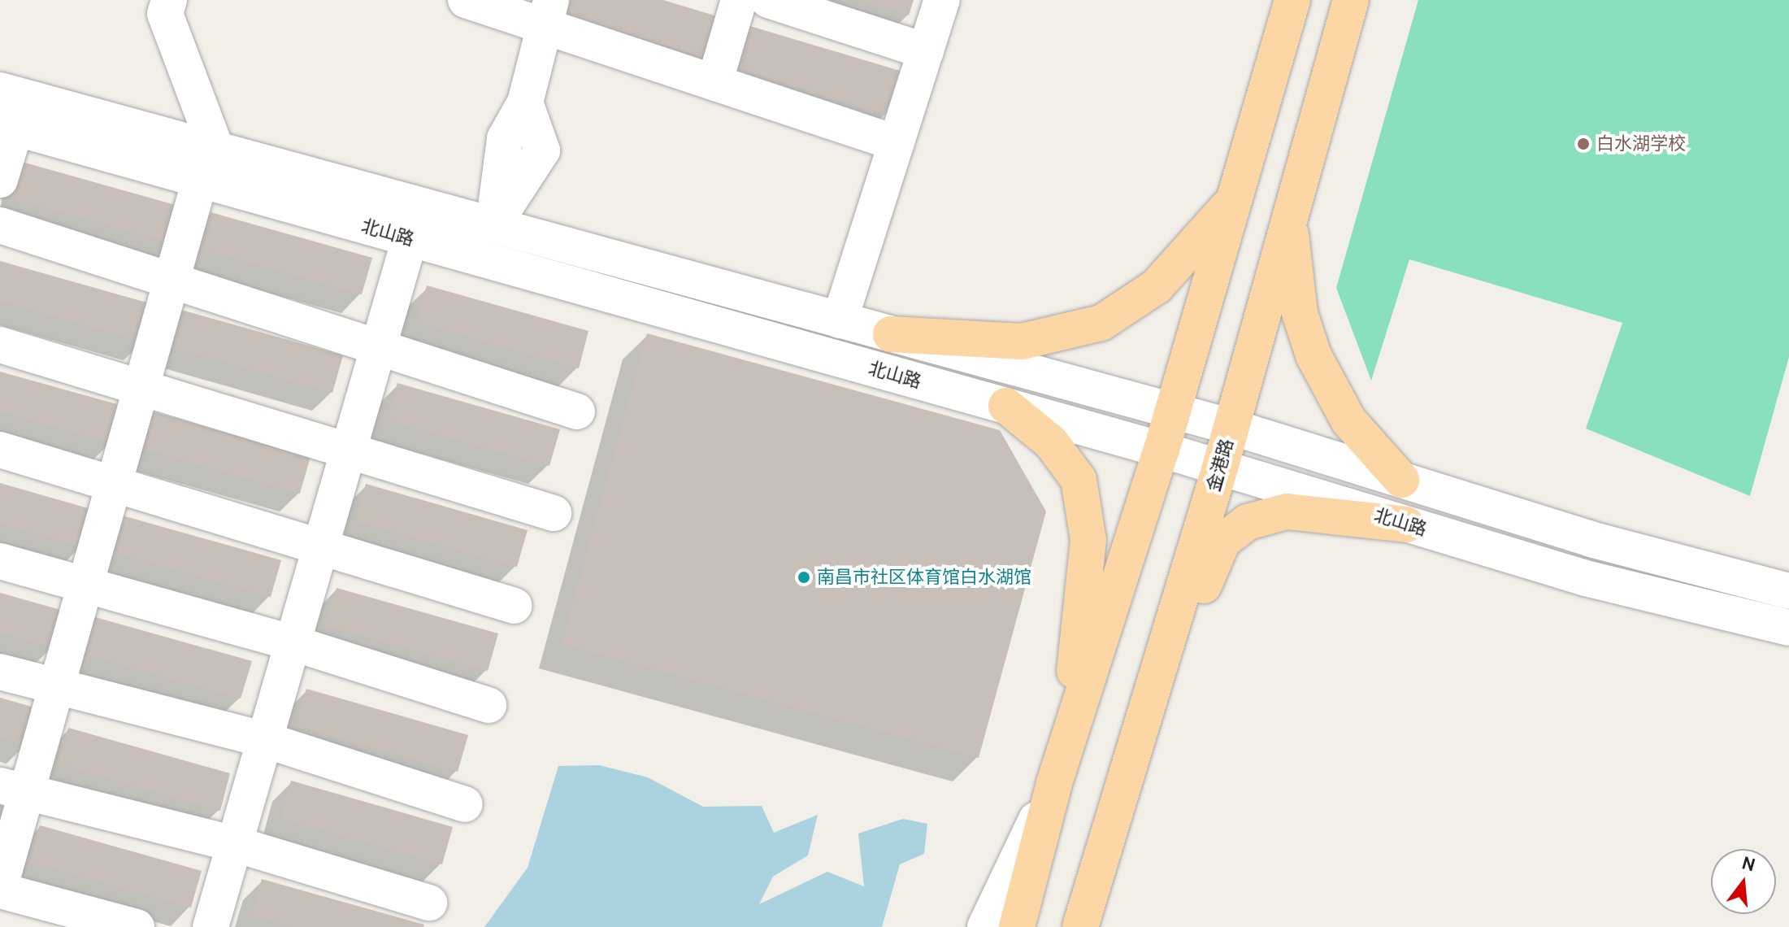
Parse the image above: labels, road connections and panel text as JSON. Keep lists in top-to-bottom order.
{
  "streets": {
    "main road": ["金港路"],
    "street": ["北山路"]
  },
  "crossings": [
    ["北山路", "金港路"]
  ],
  "places": ["白水湖学校", "南昌市社区体育馆白水湖馆"],
  "north": "top"
}
